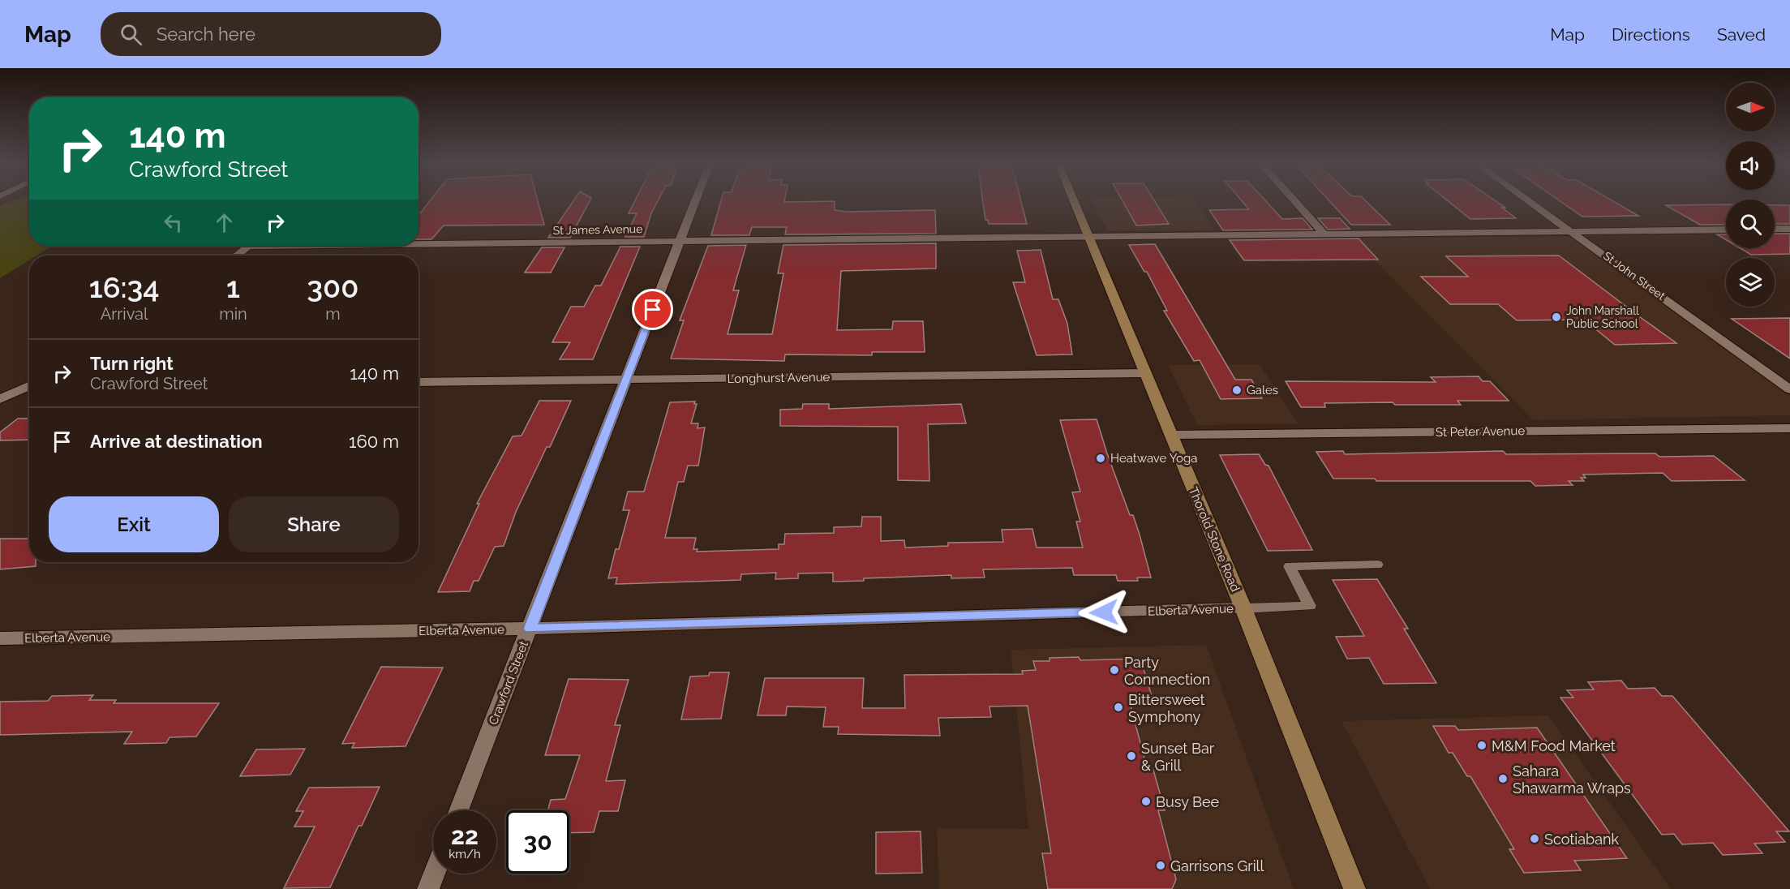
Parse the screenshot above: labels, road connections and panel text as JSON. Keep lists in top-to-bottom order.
{
  "streets": {
    "main road": ["Thorold Stone Road"],
    "street": [
      "St James Avenue",
      "St John Street",
      "Longhurst Avenue",
      "St Peter Avenue",
      "Elberta Avenue",
      "Crawford Street"
    ]
  },
  "crossings": [
    ["St James Avenue", "St John Street"],
    ["St James Avenue", "Thorold Stone Road"],
    ["St James Avenue", "Crawford Street"],
    ["Longhurst Avenue", "Thorold Stone Road"],
    ["Longhurst Avenue", "Crawford Street"],
    ["St Peter Avenue", "Thorold Stone Road"],
    ["Thorold Stone Road", "Elberta Avenue"],
    ["Elberta Avenue", "Crawford Street"]
  ],
  "places": [
    "John Marshall Public School",
    "Gales",
    "Heatwave Yoga",
    "Party Connnection",
    "Bittersweet Symphony",
    "M&M Food Market",
    "Sunset Bar & Grill",
    "Sahara Shawarma Wraps",
    "Busy Bee",
    "Scotiabank",
    "Garrisons Grill"
  ],
  "north": "right",
  "page": {
    "header": "Map",
    "search": "Search here",
    "nav": ["Map", "Directions", "Saved"],
    "turn": ["140 m", "Crawford Street"],
    "eta": [
      "16:34",
      "Arrival",
      "1",
      "min",
      "300",
      "m"
    ],
    "list": [
      {
        "name": "Turn right",
        "note": "Crawford Street",
        "value": "140 m"
      },
      {
        "name": "Arrive at destination",
        "value": "160 m"
      }
    ],
    "buttons": ["Exit", "Share"],
    "speed": "22 km/h",
    "limit": "30"
  }
}
